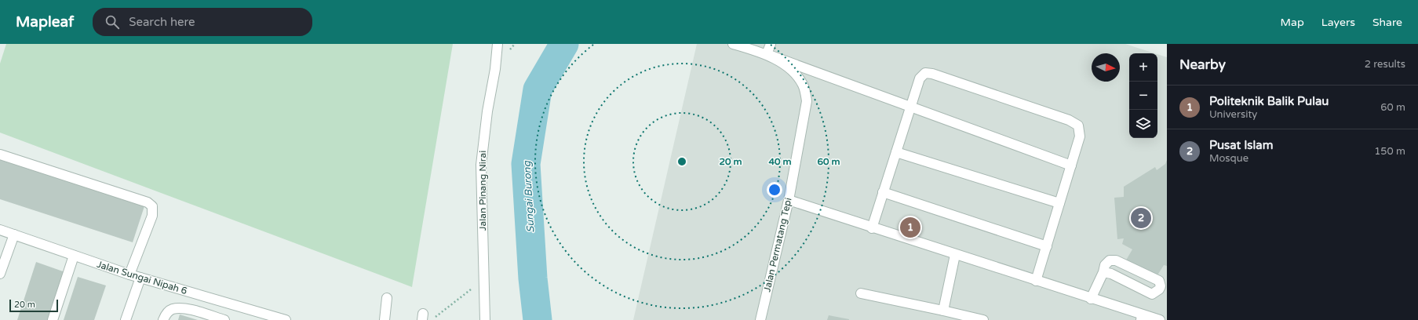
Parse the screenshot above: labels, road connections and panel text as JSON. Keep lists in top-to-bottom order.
{
  "streets": {
    "street": ["Jalan Pinang Nirai", "Jalan Permatang Tepi", "Jalan Sungai Nipah 6"]
  },
  "water": ["Sungai Burong"],
  "scale_bar": "20 m",
  "north": "right",
  "page": {
    "header": "Mapleaf",
    "search": "Search here",
    "nav": ["Map", "Layers", "Share"],
    "heading": ["Nearby", "2 results"],
    "map_buttons": ["+", "−"],
    "list": [
      {
        "mark": "1",
        "name": "Politeknik Balik Pulau",
        "note": "University",
        "value": "60 m"
      },
      {
        "mark": "2",
        "name": "Pusat Islam",
        "note": "Mosque",
        "value": "150 m"
      }
    ],
    "pins": ["2", "1"],
    "scale": "20 m"
  },
  "rings": ["20 m", "40 m", "60 m"]
}
